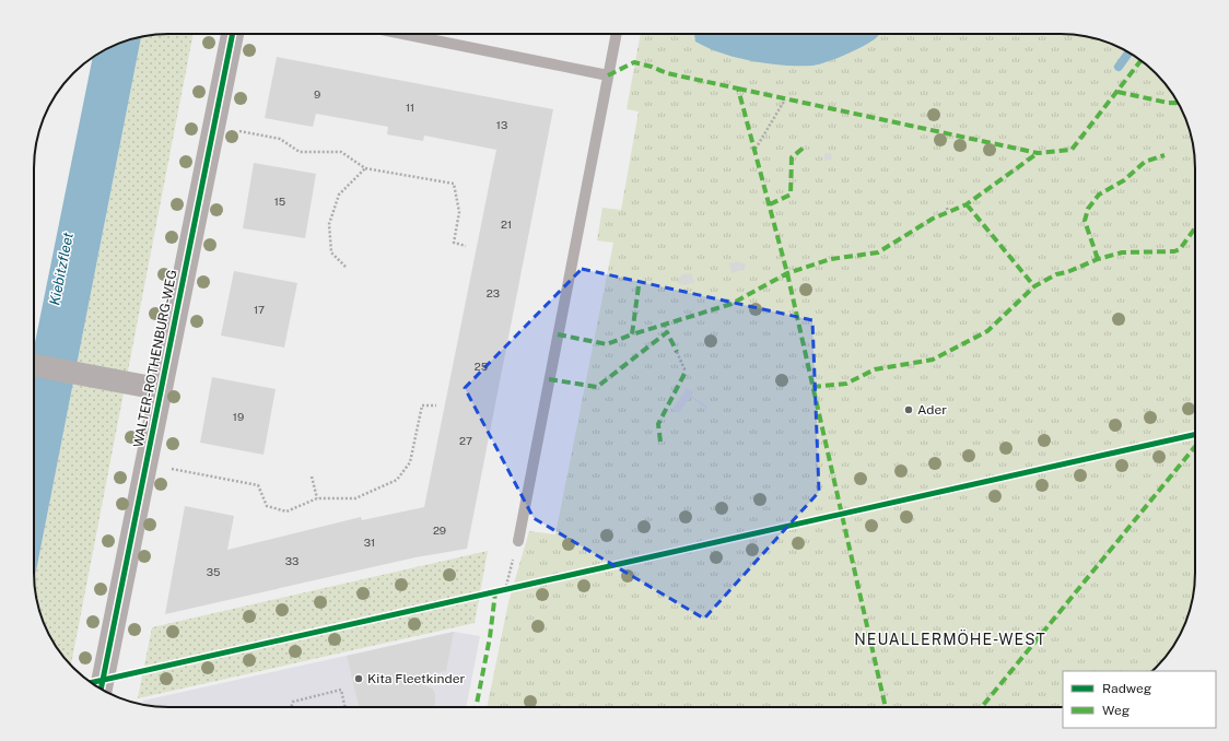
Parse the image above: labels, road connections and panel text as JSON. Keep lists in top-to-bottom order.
{
  "streets": {
    "street": ["WALTER-ROTHENBURG-WEG"]
  },
  "districts": ["NEUALLERMÖHE-WEST"],
  "water": ["Kiebitzfleet"],
  "places": ["Ader", "Kita Fleetkinder"],
  "house_numbers": [
    "9",
    "11",
    "13",
    "15",
    "21",
    "23",
    "17",
    "25",
    "19",
    "27",
    "29",
    "31",
    "33",
    "35"
  ],
  "legend": ["Radweg", "Weg"]
}
